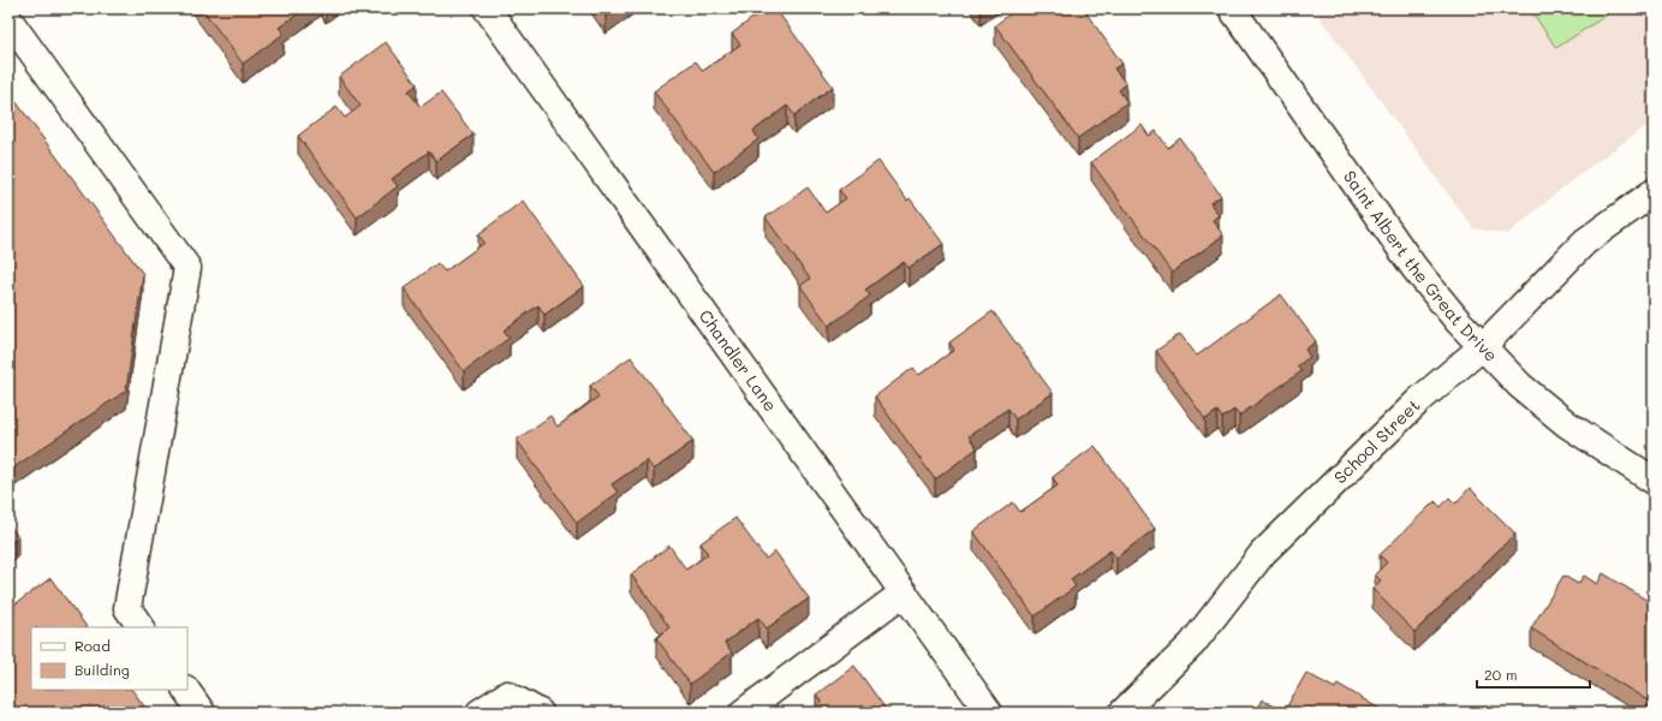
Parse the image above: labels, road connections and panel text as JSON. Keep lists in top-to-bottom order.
{
  "streets": {
    "street": ["Saint Albert the Great Drive", "Chandler Lane", "School Street"]
  },
  "crossings": [
    ["Saint Albert the Great Drive", "School Street"]
  ],
  "legend": ["Road", "Building"],
  "scale_bar": "20 m"
}
